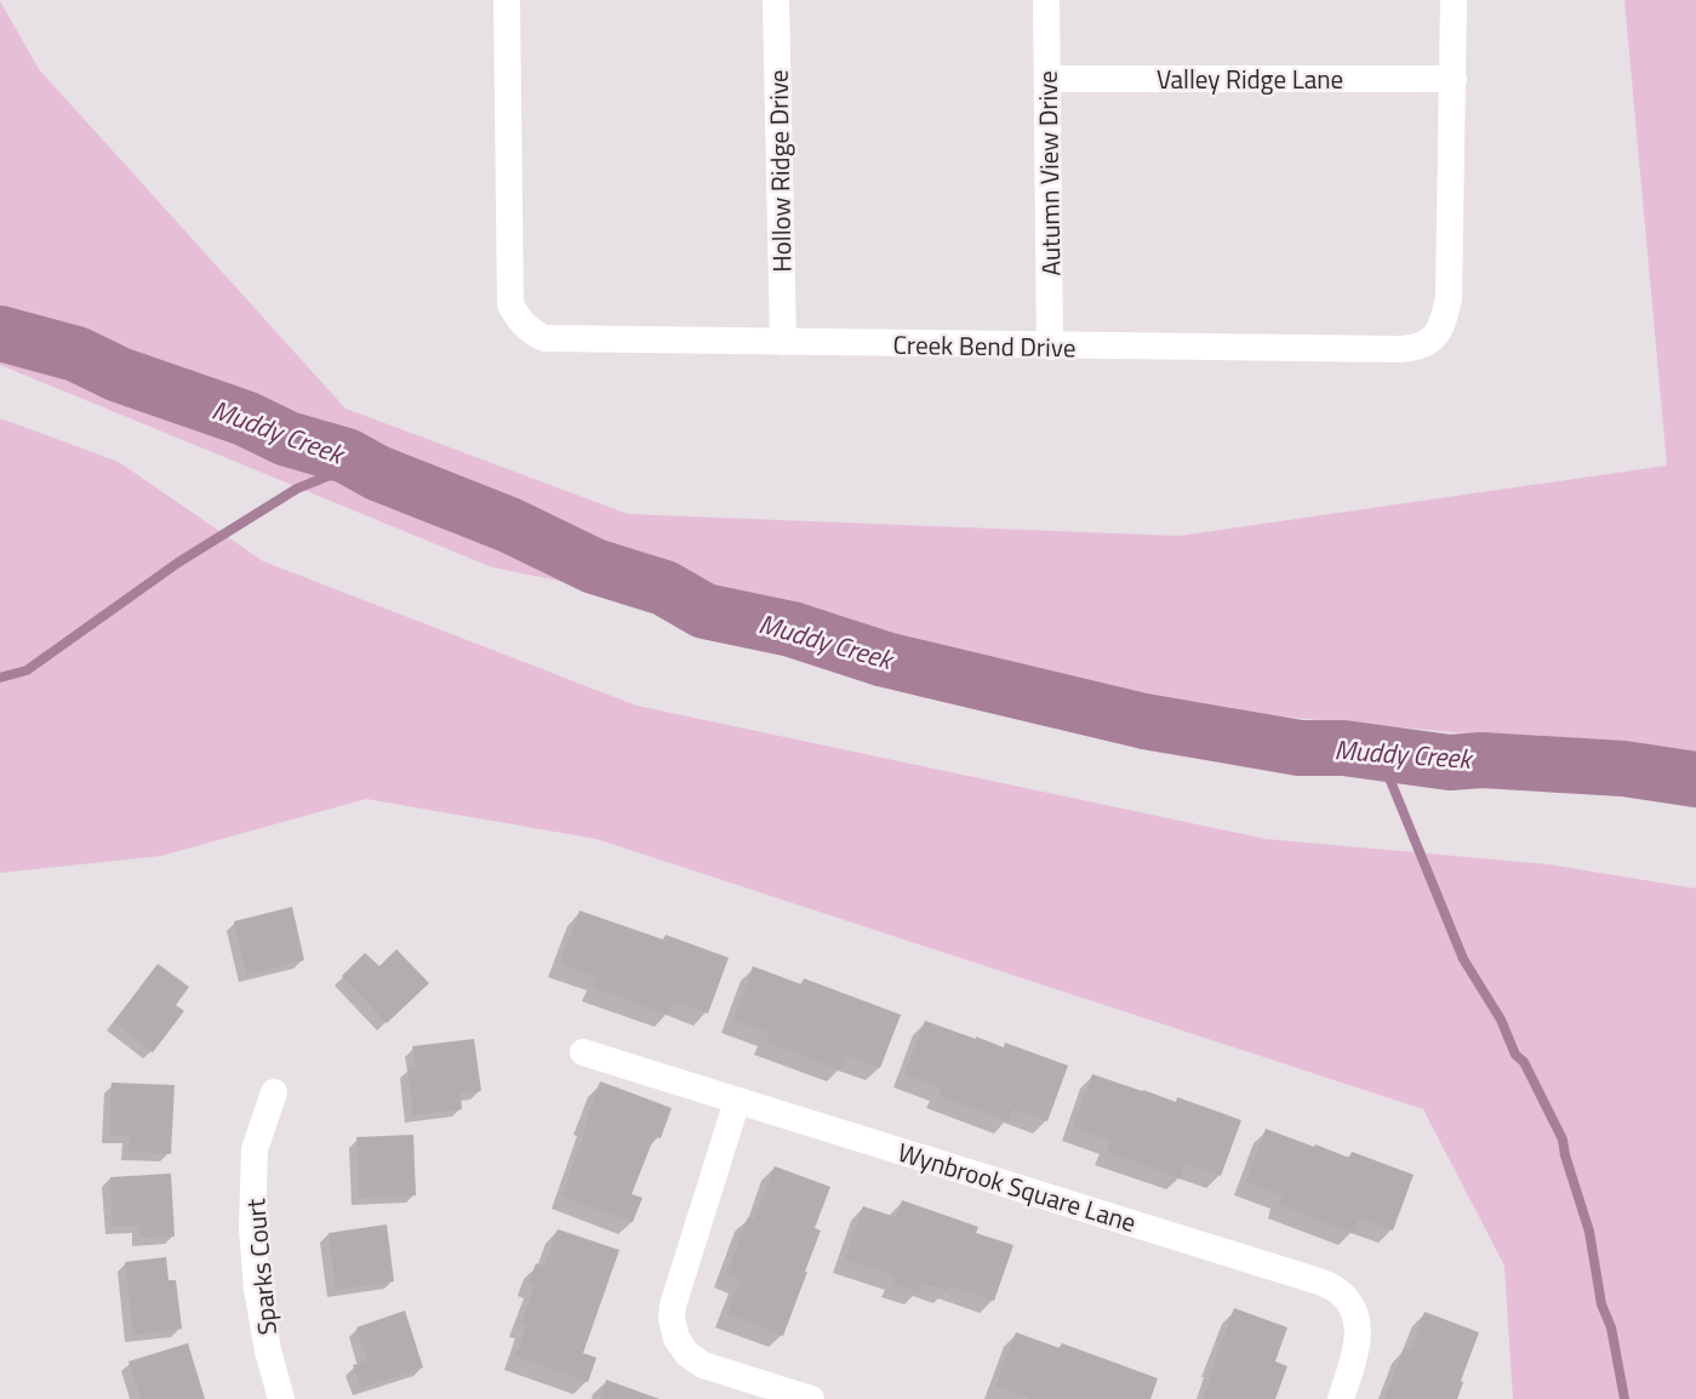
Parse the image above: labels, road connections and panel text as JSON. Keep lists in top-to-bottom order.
{
  "streets": {
    "street": [
      "Valley Ridge Lane",
      "Hollow Ridge Drive",
      "Autumn View Drive",
      "Creek Bend Drive",
      "Wynbrook Square Lane",
      "Sparks Court"
    ]
  },
  "crossings": [
    ["Valley Ridge Lane", "Autumn View Drive"],
    ["Valley Ridge Lane", "Creek Bend Drive"],
    ["Hollow Ridge Drive", "Creek Bend Drive"],
    ["Autumn View Drive", "Creek Bend Drive"]
  ],
  "water": ["Muddy Creek"]
}
